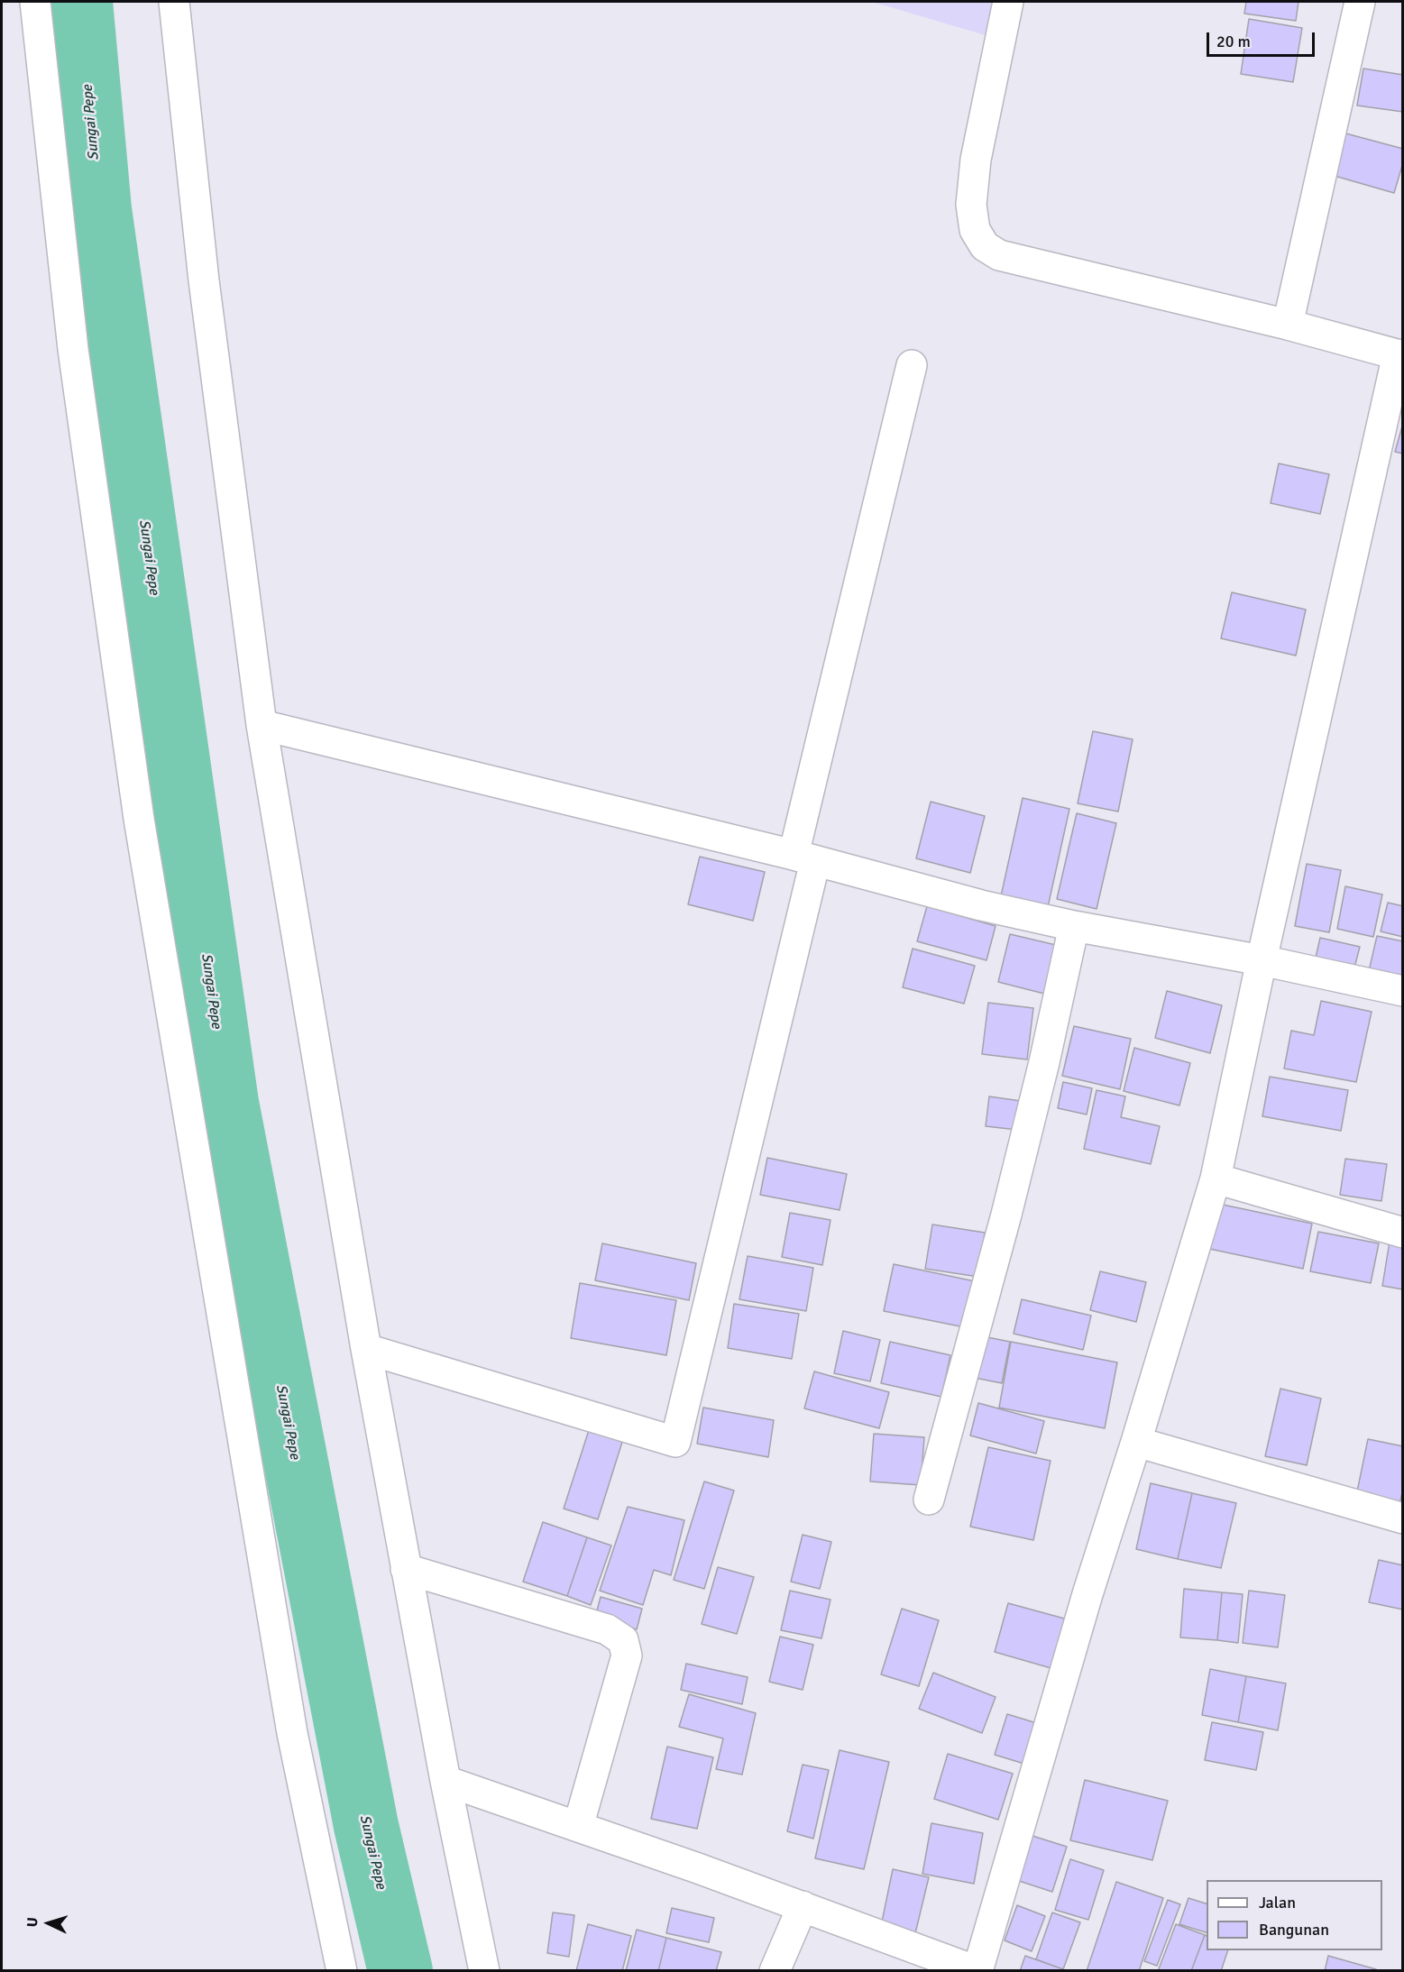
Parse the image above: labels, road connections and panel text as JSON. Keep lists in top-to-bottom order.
{
  "water": ["Sungai Pepe"],
  "legend": ["Jalan", "Bangunan"],
  "scale_bar": "20 m",
  "north": "left"
}
